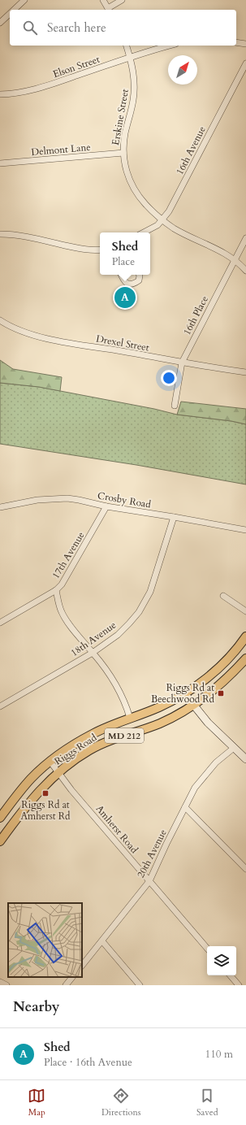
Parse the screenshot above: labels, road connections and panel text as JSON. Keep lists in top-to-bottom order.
{
  "streets": {
    "main road": ["MD 212", "Riggs Road"],
    "street": [
      "Elson Street",
      "Erskine Street",
      "Delmont Lane",
      "16th Avenue",
      "16th Place",
      "Drexel Street",
      "Crosby Road",
      "17th Avenue",
      "18th Avenue",
      "Amherst Road",
      "20th Avenue"
    ]
  },
  "crossings": [
    ["Elson Street", "Erskine Street"],
    ["Erskine Street", "Delmont Lane"],
    ["Erskine Street", "16th Avenue"],
    ["Erskine Street", "16th Place"],
    ["16th Place", "Drexel Street"],
    ["Crosby Road", "17th Avenue"],
    ["Crosby Road", "18th Avenue"],
    ["Riggs Road", "Amherst Road"],
    ["Amherst Road", "20th Avenue"]
  ],
  "places": {
    "transit": ["Riggs Rd at Beechwood Rd", "Riggs Rd at Amherst Rd"]
  },
  "north": "top right",
  "page": {
    "search": "Search here",
    "popup": ["Shed", "Place"],
    "pins": "A",
    "heading": "Nearby",
    "list": [
      {
        "mark": "A",
        "name": "Shed",
        "note": "Place · 16th Avenue",
        "value": "110 m"
      }
    ],
    "nav": ["Map", "Directions", "Saved"]
  }
}
